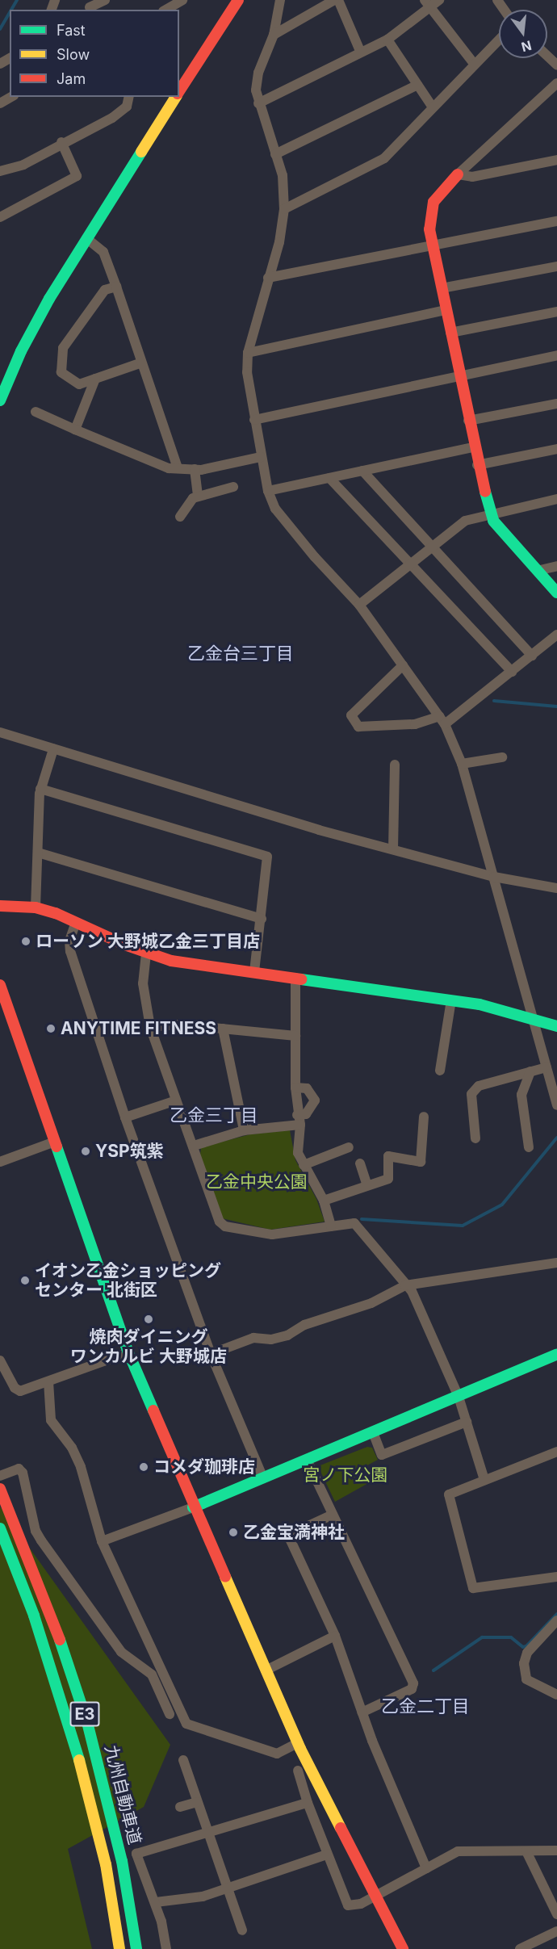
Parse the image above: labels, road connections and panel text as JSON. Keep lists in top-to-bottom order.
{
  "streets": {
    "main road": ["E3", "九州自動車道"]
  },
  "districts": ["乙金台三丁目", "乙金三丁目", "乙金二丁目"],
  "parks": ["乙金中央公園", "宮ノ下公園"],
  "places": [
    "ローソン 大野城乙金三丁目店",
    "ANYTIME FITNESS",
    "YSP筑紫",
    "イオン乙金ショッピング センター 北街区",
    "焼肉ダイニング ワンカルビ 大野城店",
    "コメダ珈琲店",
    "乙金宝満神社"
  ],
  "legend": ["Fast", "Slow", "Jam"],
  "north": "bottom"
}
